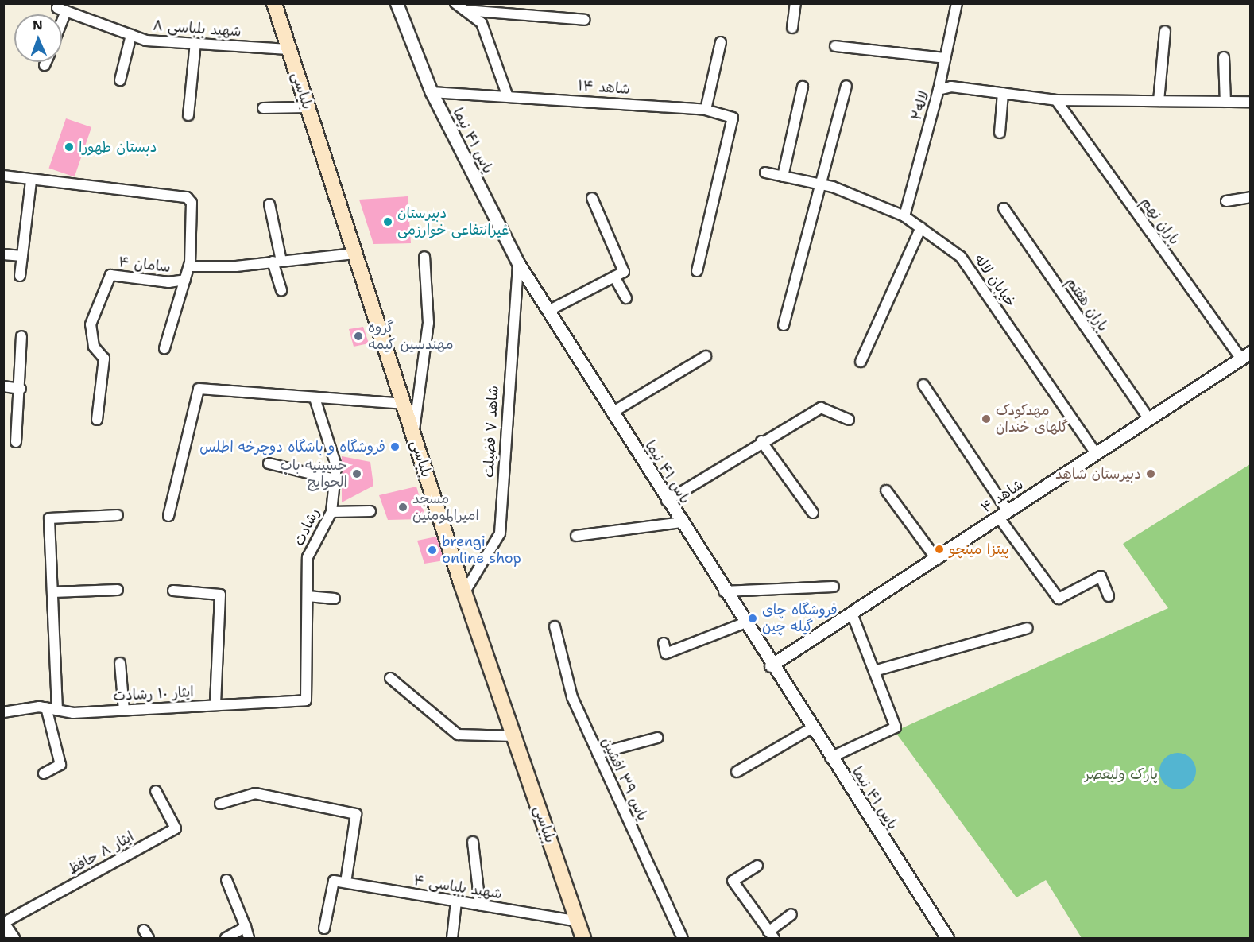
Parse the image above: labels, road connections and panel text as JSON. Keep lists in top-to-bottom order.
{
  "streets": {
    "main road": ["بلباسی"],
    "street": [
      "شهید بلباسی ۸",
      "شاهد ۱۴",
      "لاله۲",
      "یاس ۴۱ نیما",
      "باران نهم",
      "سامان ۴",
      "خیابان لاله",
      "باران هفتم",
      "شاهد ۷ فضیلت",
      "شاهد ۴",
      "رشادت",
      "ایثار ۱۰ رشادت",
      "یاس ۳۹ افشین",
      "ایثار ۸ حافظ",
      "شهید بلباسی ۴"
    ]
  },
  "crossings": [
    ["شهید بلباسی ۸", "بلباسی"],
    ["شاهد ۱۴", "یاس ۴۱ نیما"],
    ["بلباسی", "شاهد ۷ فضیلت"],
    ["بلباسی", "شهید بلباسی ۴"],
    ["لاله۲", "باران نهم"],
    ["لاله۲", "خیابان لاله"],
    ["یاس ۴۱ نیما", "شاهد ۷ فضیلت"],
    ["یاس ۴۱ نیما", "شاهد ۴"],
    ["باران نهم", "شاهد ۴"],
    ["خیابان لاله", "شاهد ۴"],
    ["باران هفتم", "شاهد ۴"],
    ["رشادت", "ایثار ۱۰ رشادت"]
  ],
  "parks": ["پارک ولیعصر"],
  "places": [
    "دبستان طهورا",
    "دبیرستان غیرانتفاعی خوارزمی",
    "گروه مهندسین کیمه",
    "مهدکودک گلهای خندان",
    "فروشگاه و باشگاه دوچرخه اطلس",
    "حسینیه باب الحوایج",
    "دبیرستان شاهد",
    "مسجد امیرالمومنین",
    "پیتزا مینچو",
    "brengi online shop",
    "فروشگاه چای گیله‌ چین"
  ],
  "north": "top"
}
